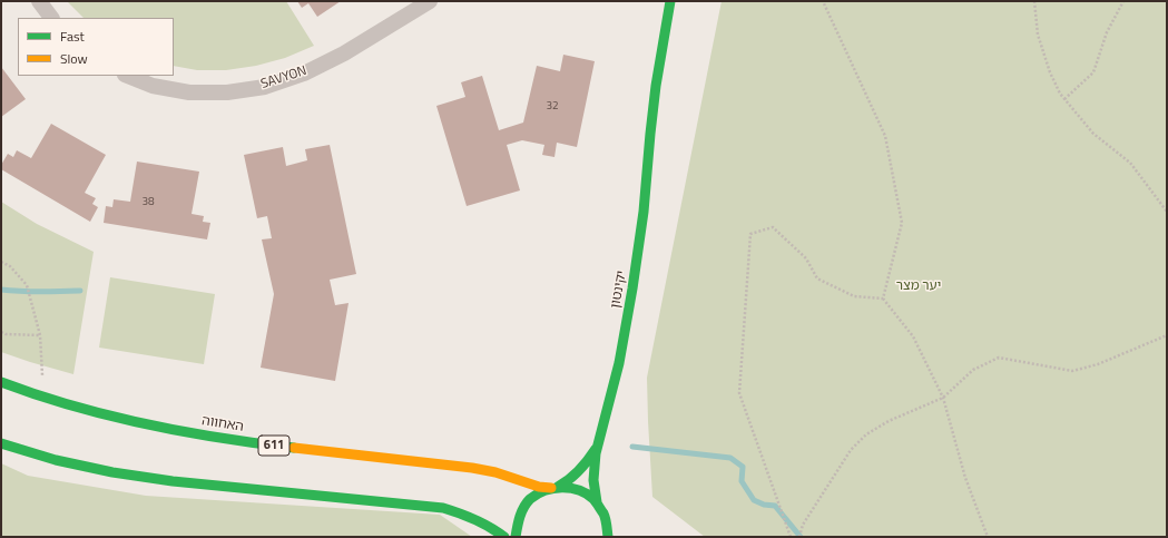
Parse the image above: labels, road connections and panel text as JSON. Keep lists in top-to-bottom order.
{
  "streets": {
    "main road": ["יקינטון", "האחווה", "611"],
    "street": ["SAVYON"]
  },
  "crossings": [
    ["יקינטון", "האחווה"],
    ["יקינטון", "611"],
    ["האחווה", "611"]
  ],
  "parks": ["יער מצר"],
  "house_numbers": ["32", "38"],
  "legend": ["Fast", "Slow"]
}
